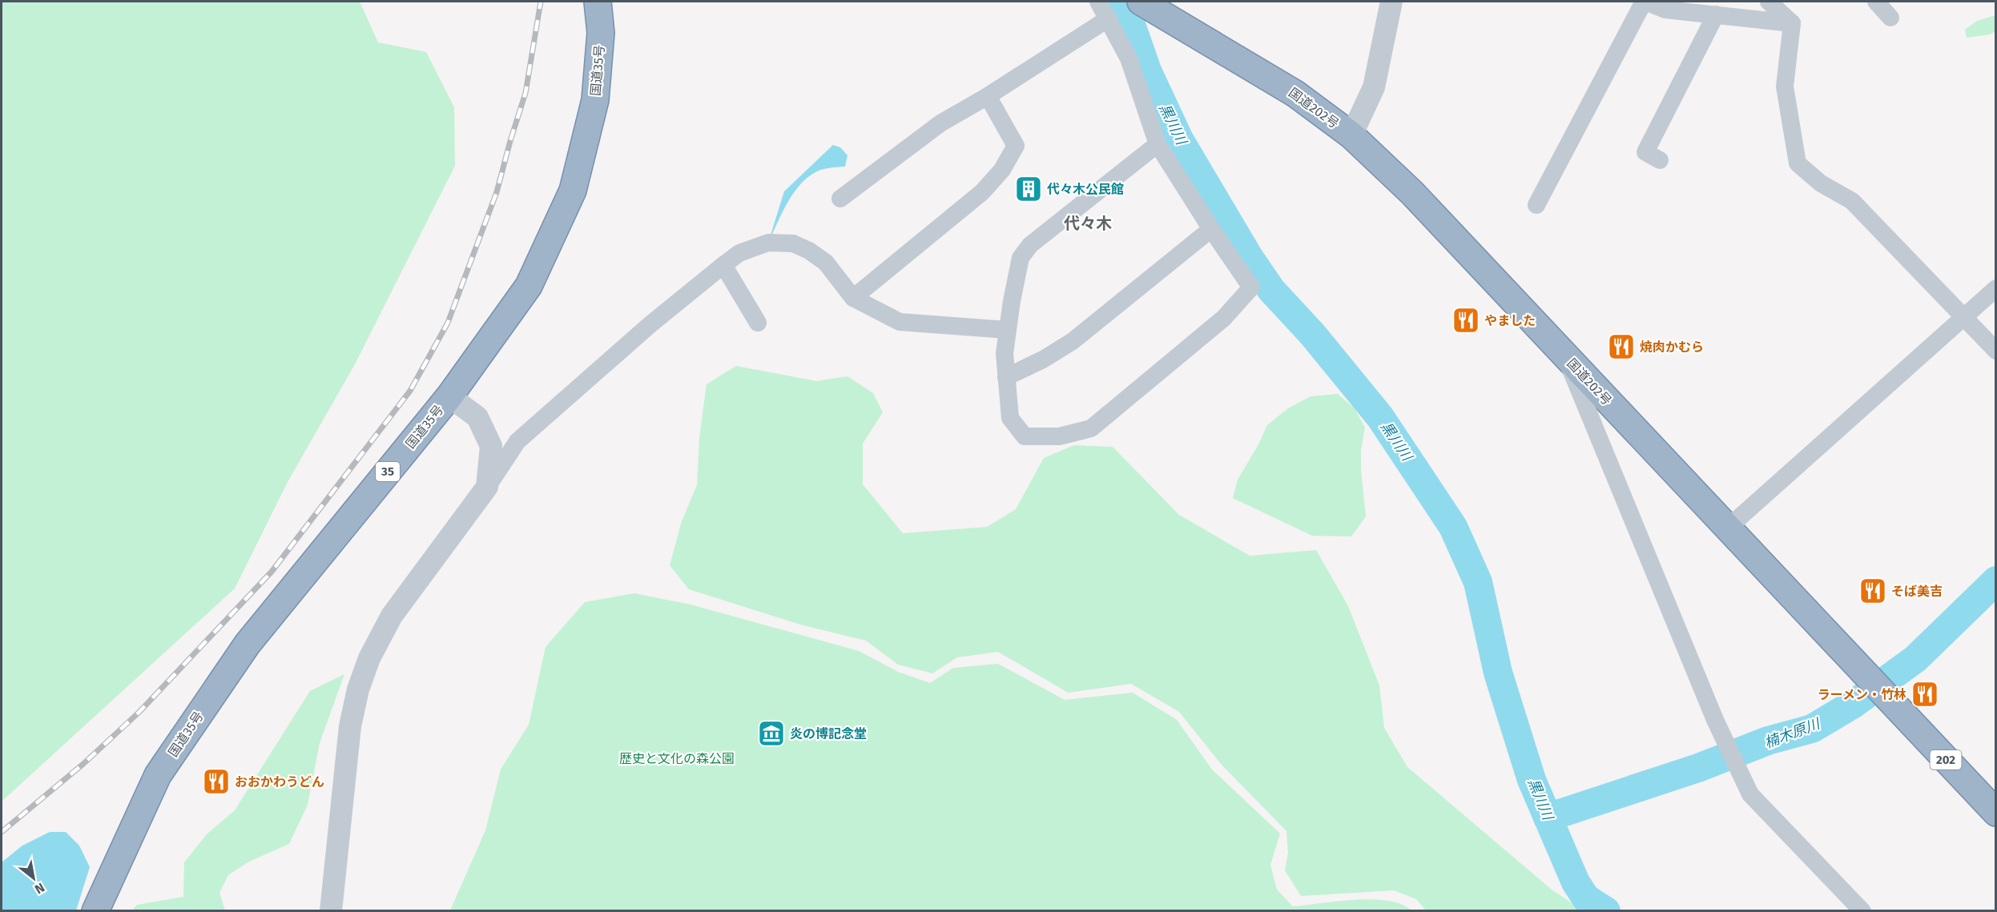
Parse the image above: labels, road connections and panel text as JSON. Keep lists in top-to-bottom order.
{
  "streets": {
    "highway": [
      "国道35号",
      "国道202号",
      "35",
      "202"
    ]
  },
  "districts": ["代々木"],
  "water": ["黒川川", "楠木原川"],
  "parks": ["歴史と文化の森公園"],
  "places": {
    "building": ["代々木公民館"],
    "restaurant": [
      "やました",
      "焼肉かむら",
      "そば美吉",
      "ラーメン・竹林",
      "おおかわうどん"
    ],
    "museum": ["炎の博記念堂"]
  },
  "north": "bottom right"
}
